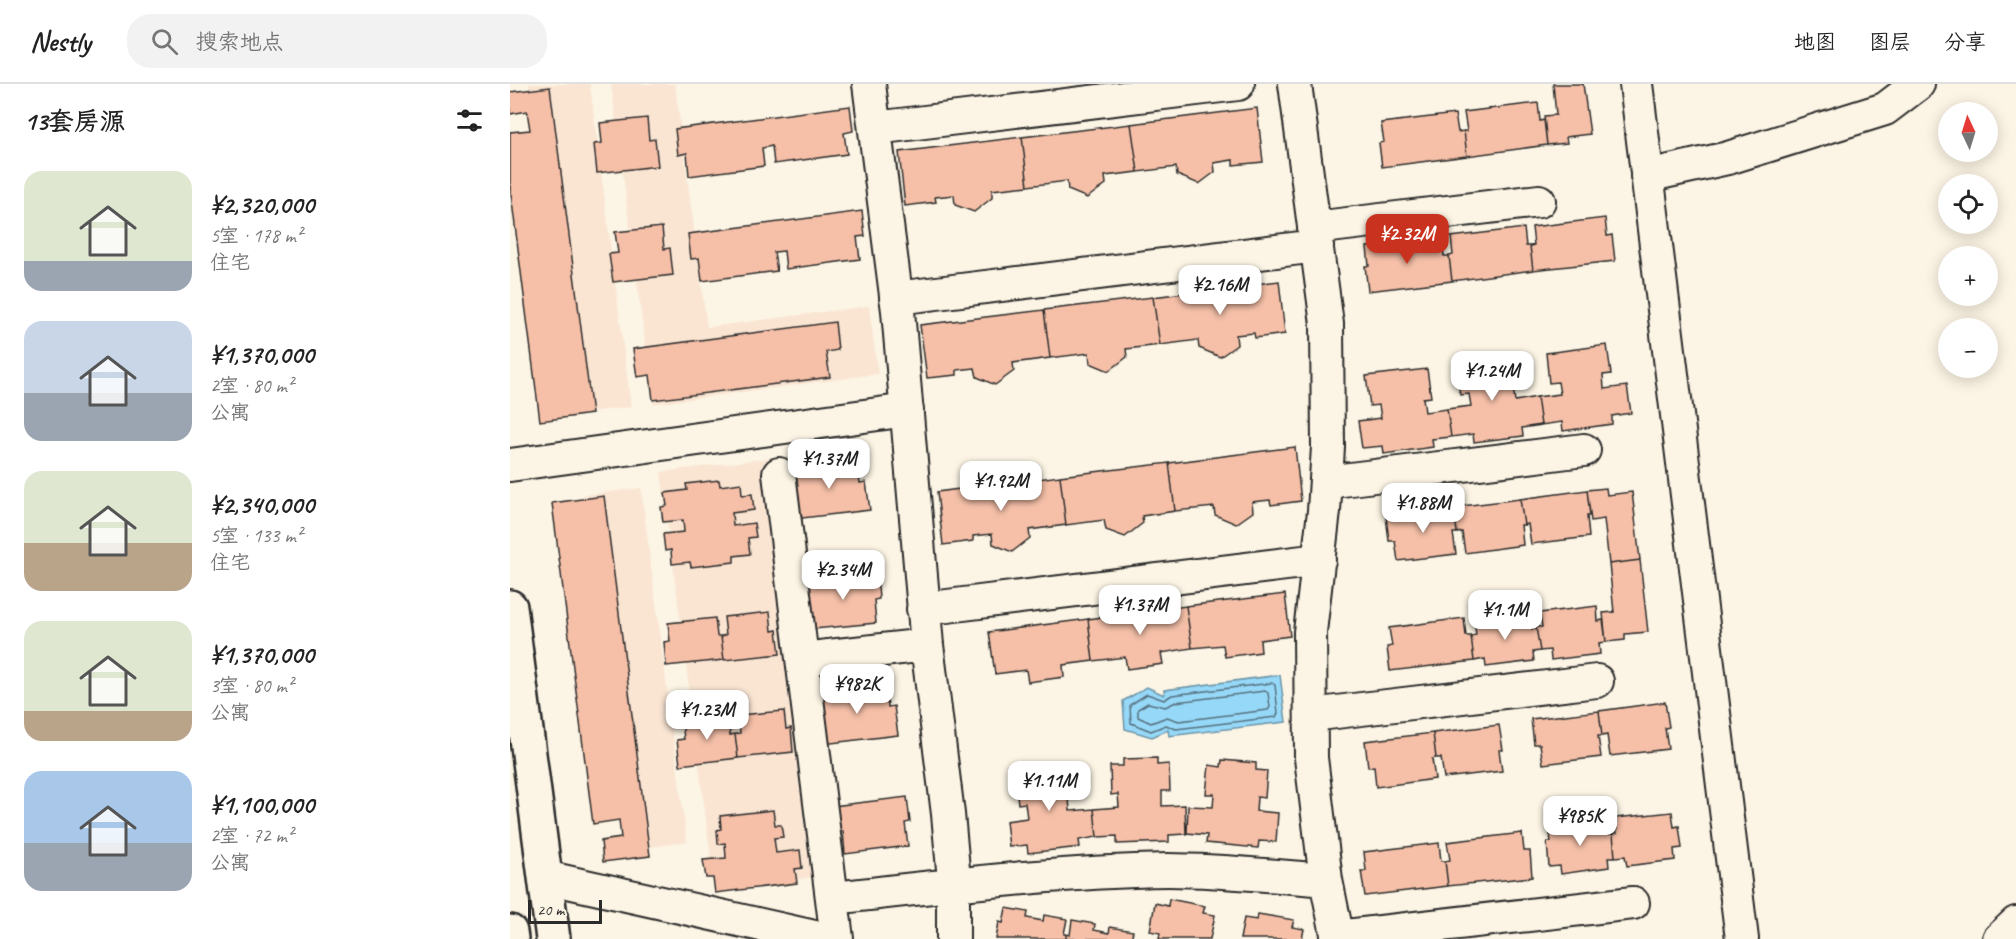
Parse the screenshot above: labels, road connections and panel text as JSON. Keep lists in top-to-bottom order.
{
  "scale_bar": "20 m",
  "north": "top",
  "page": {
    "header": "Nestly",
    "search": "搜索地点",
    "nav": ["地图", "图层", "分享"],
    "heading": "13套房源",
    "map_buttons": ["+", "−"],
    "list": [
      {
        "name": "¥2,320,000",
        "note": "5室 · 178 m² · 住宅"
      },
      {
        "name": "¥1,370,000",
        "note": "2室 · 80 m² · 公寓"
      },
      {
        "name": "¥2,340,000",
        "note": "5室 · 133 m² · 住宅"
      },
      {
        "name": "¥1,370,000",
        "note": "3室 · 80 m² · 公寓"
      },
      {
        "name": "¥1,100,000",
        "note": "2室 · 72 m² · 公寓"
      }
    ],
    "price": [
      "¥2.32M",
      "¥2.16M",
      "¥1.24M",
      "¥1.37M",
      "¥1.92M",
      "¥1.88M",
      "¥2.34M",
      "¥1.37M",
      "¥1.1M",
      "¥982K",
      "¥1.23M",
      "¥1.11M",
      "¥985K"
    ],
    "scale": "20 m"
  }
}
